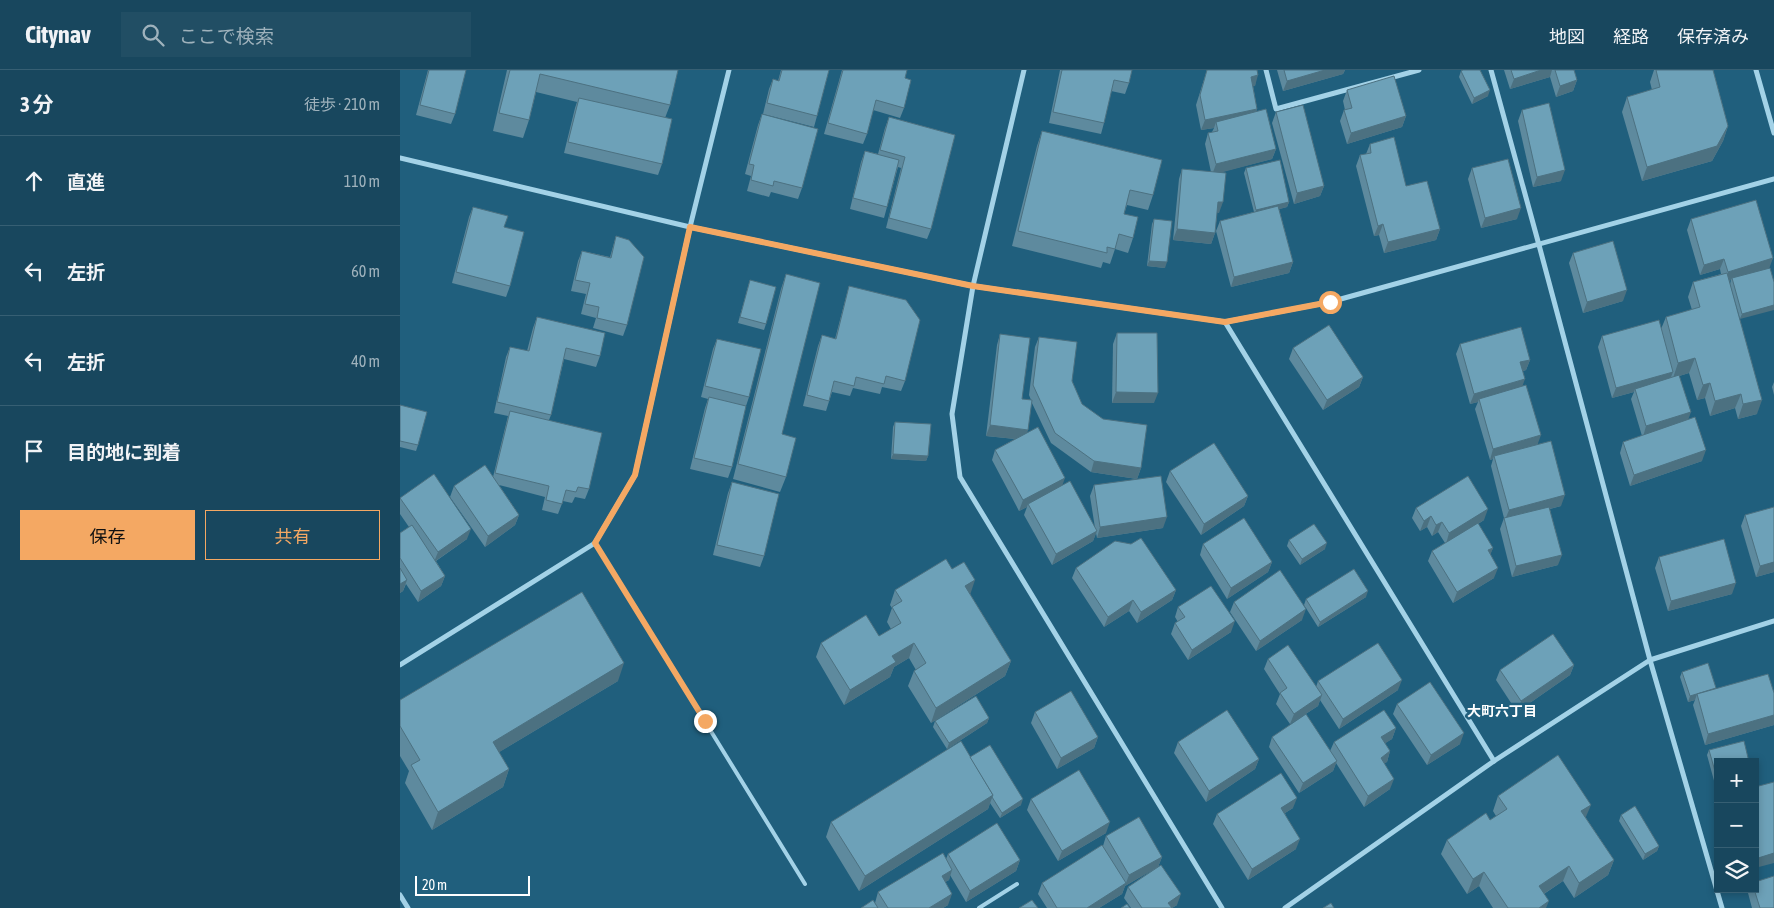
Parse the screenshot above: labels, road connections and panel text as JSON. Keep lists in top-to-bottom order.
{
  "districts": ["大町六丁目"],
  "scale_bar": "20 m",
  "page": {
    "header": "Citynav",
    "search": "ここで検索",
    "nav": ["地図", "経路", "保存済み"],
    "heading": ["3 分", "徒歩 · 210 m"],
    "list": [
      ["直進", "110 m"],
      ["左折", "60 m"],
      ["左折", "40 m"],
      "目的地に到着"
    ],
    "buttons": ["保存", "共有"],
    "map_buttons": ["+", "−"],
    "scale": "20 m"
  }
}
